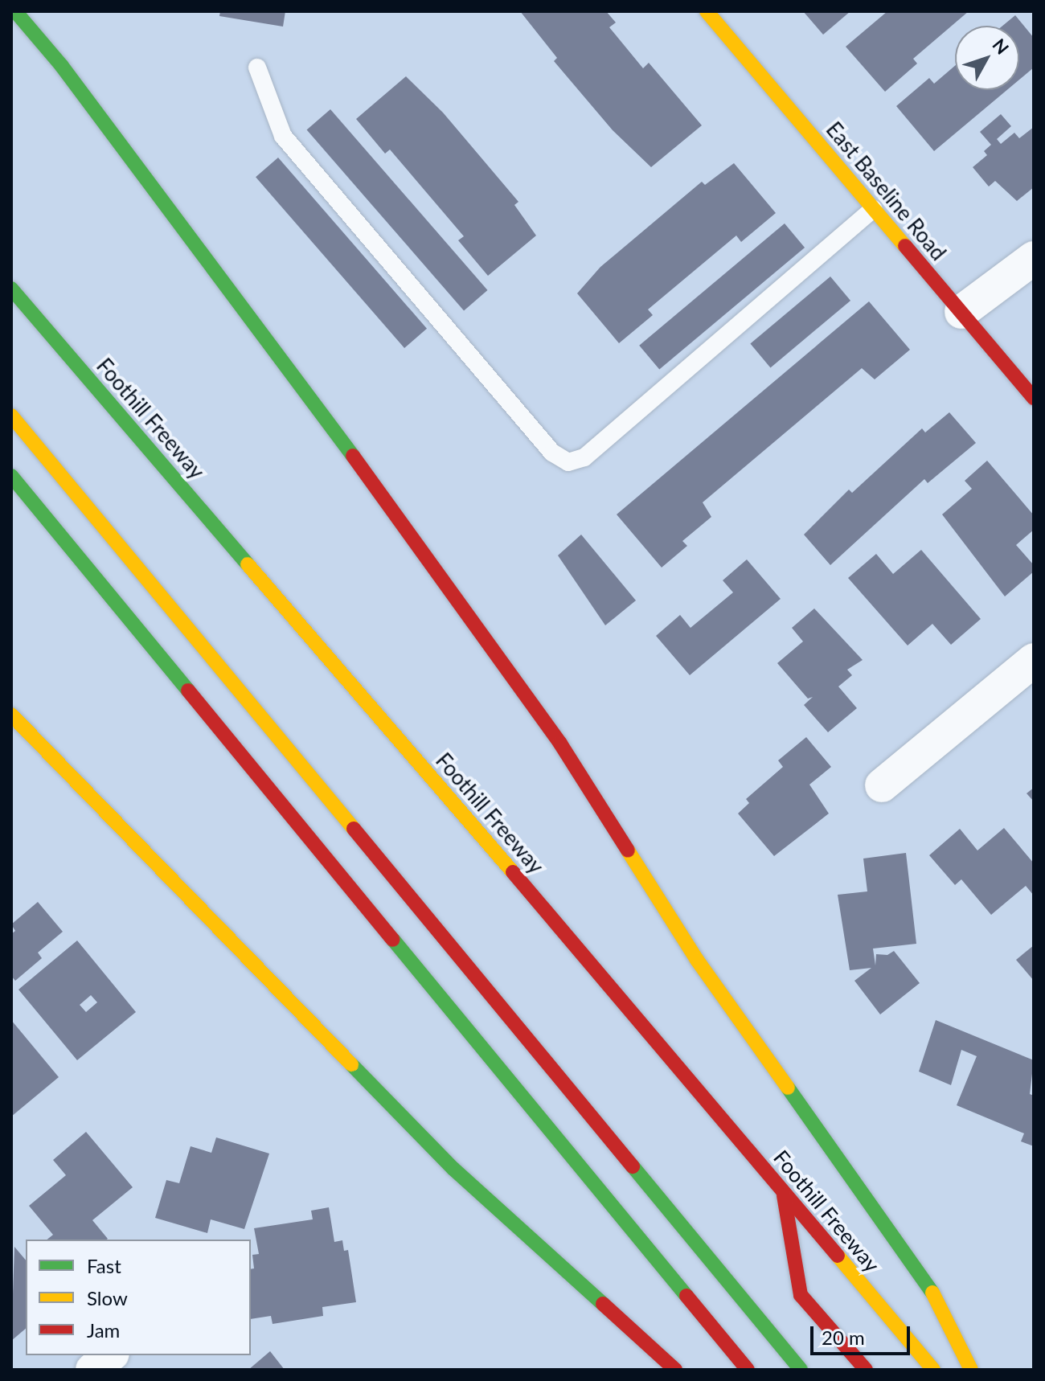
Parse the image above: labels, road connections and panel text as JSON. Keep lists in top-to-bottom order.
{
  "streets": {
    "main road": ["East Baseline Road", "Foothill Freeway"]
  },
  "legend": ["Fast", "Slow", "Jam"],
  "scale_bar": "20 m",
  "north": "top right"
}
